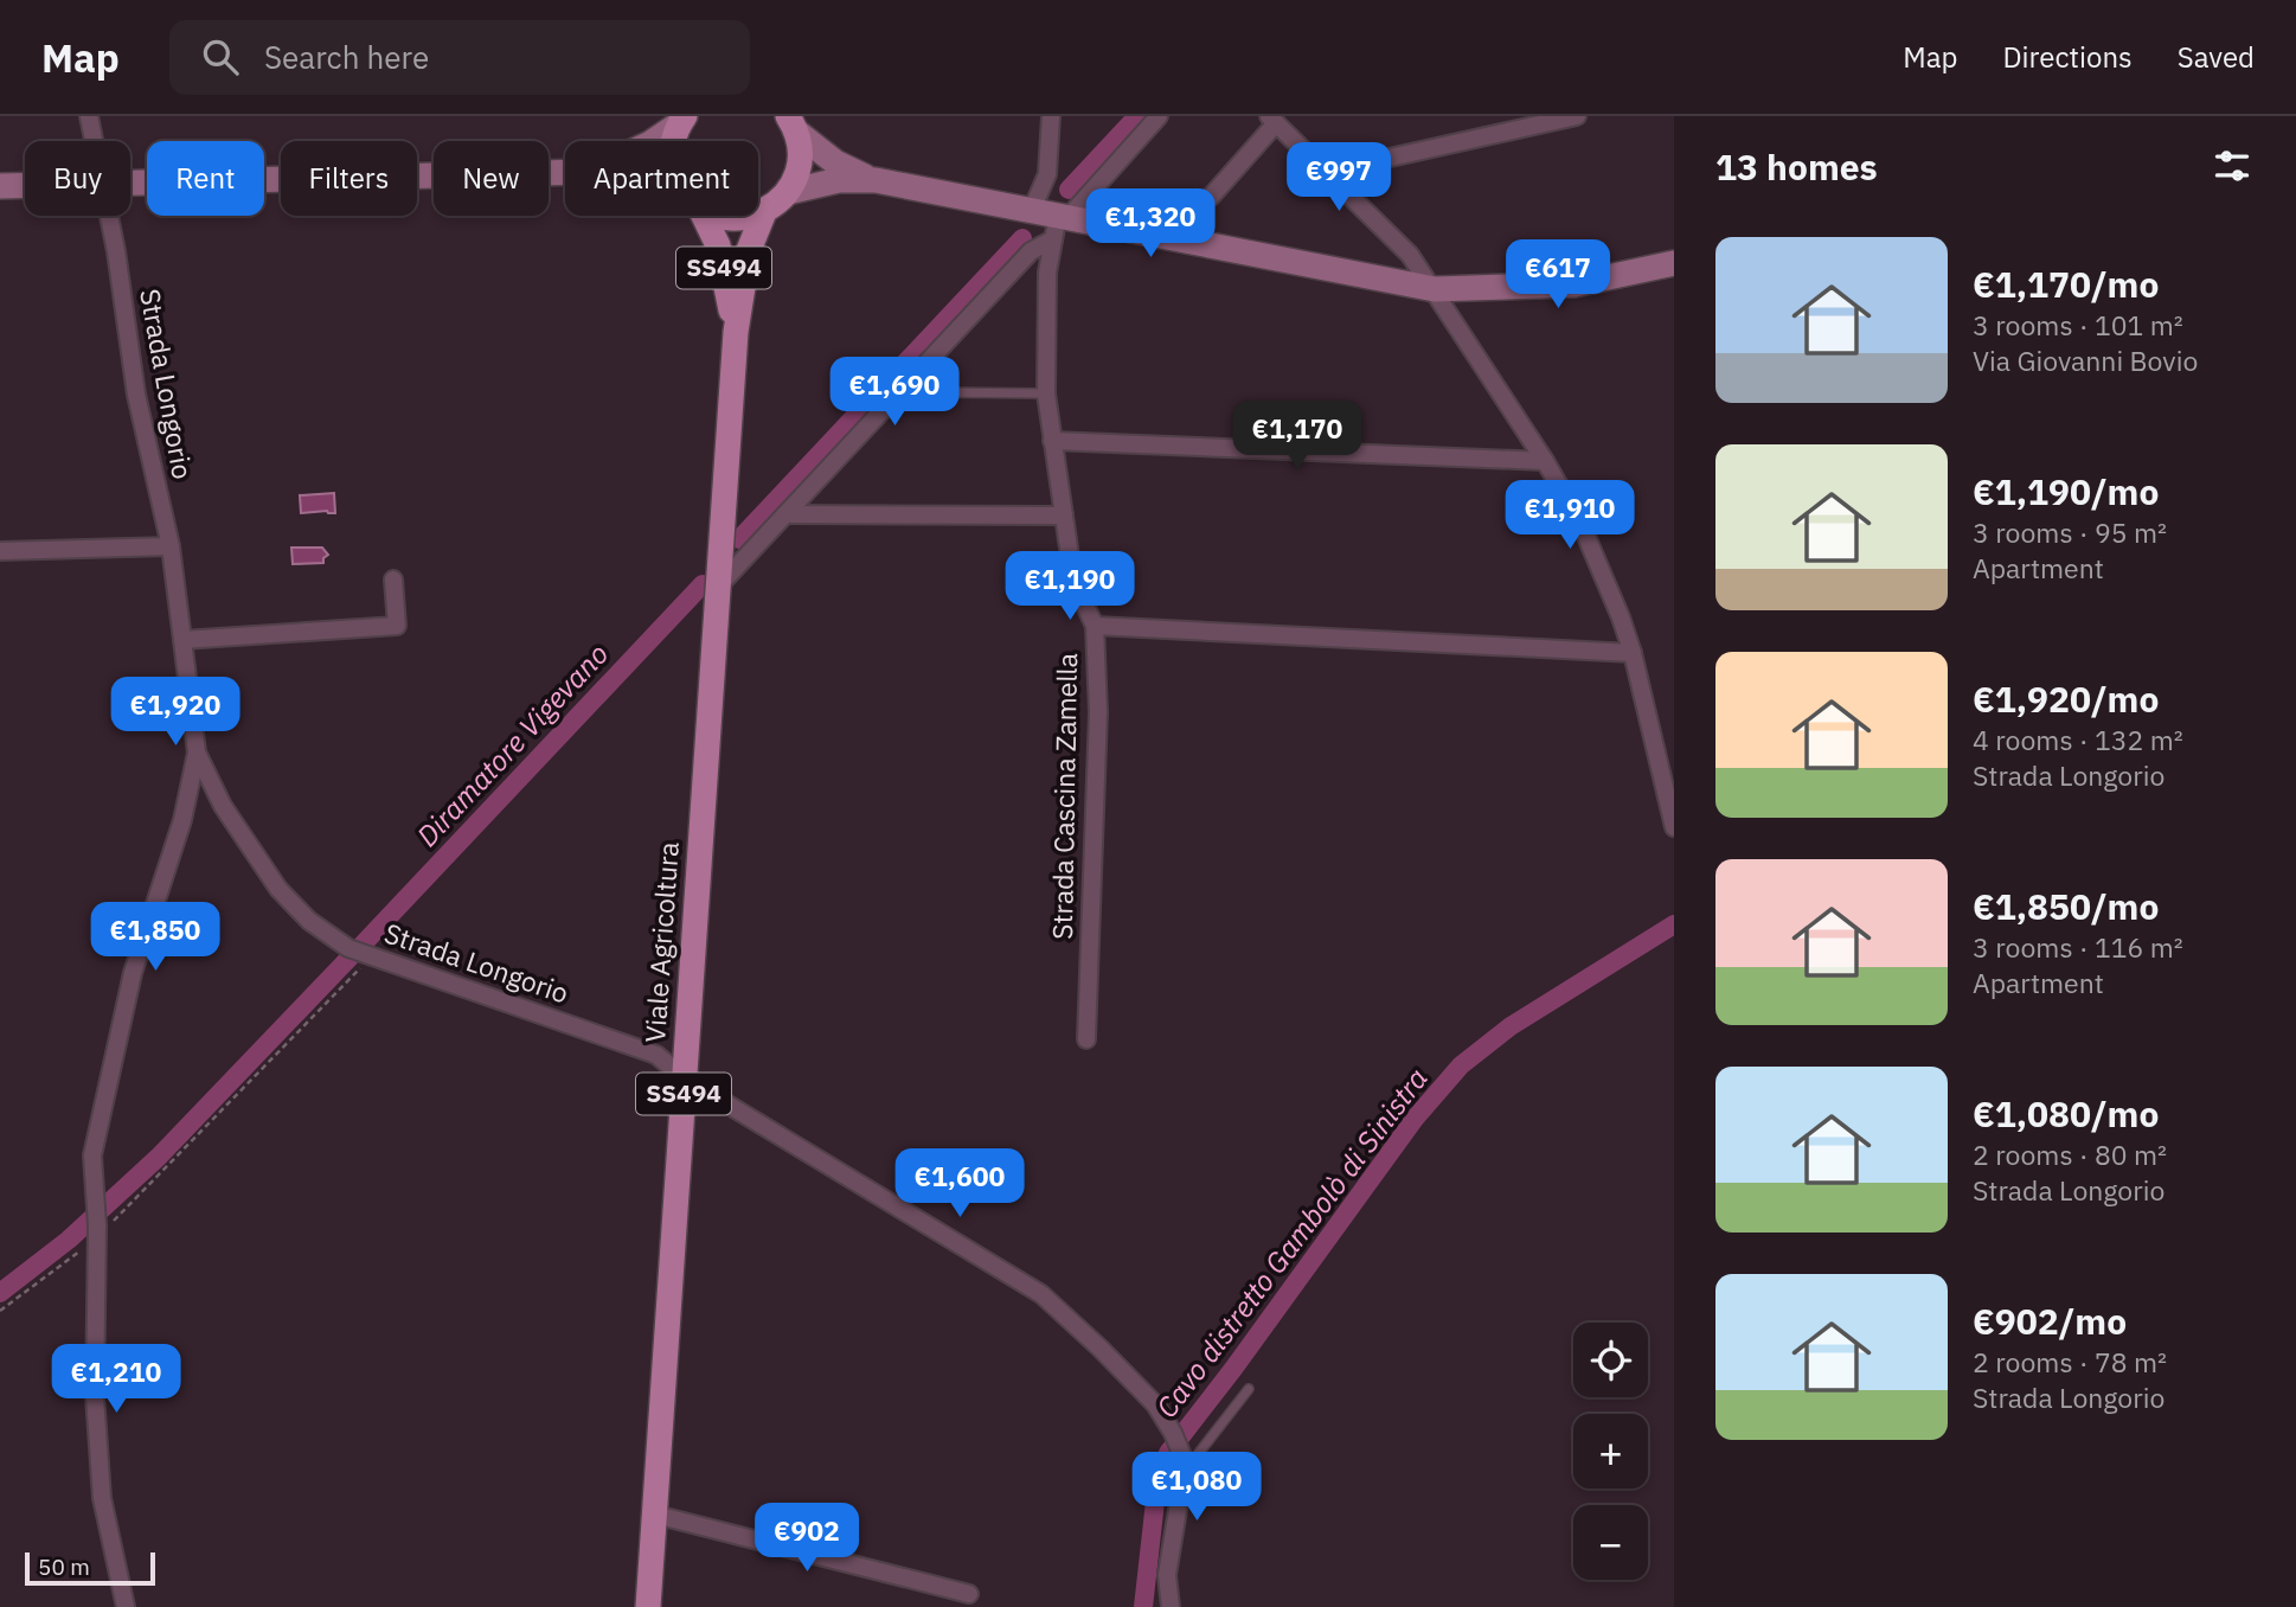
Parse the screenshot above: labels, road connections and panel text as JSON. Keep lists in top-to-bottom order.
{
  "streets": {
    "main road": ["SS494", "Viale Agricoltura"],
    "street": ["Strada Longorio", "Strada Cascina Zamella"]
  },
  "crossings": [
    ["SS494", "Viale Agricoltura"],
    ["Strada Longorio", "Viale Agricoltura"]
  ],
  "water": ["Diramatore Vigevano", "Cavo distretto Gambolò di Sinistra"],
  "scale_bar": "50 m",
  "page": {
    "header": "Map",
    "search": "Search here",
    "nav": ["Map", "Directions", "Saved"],
    "heading": "13 homes",
    "chip": [
      "Buy",
      "Rent",
      "Filters",
      "New",
      "Apartment"
    ],
    "price": [
      "€997",
      "€1,320",
      "€617",
      "€1,690",
      "€1,170",
      "€1,910",
      "€1,190",
      "€1,920",
      "€1,850",
      "€1,600",
      "€1,210",
      "€1,080",
      "€902"
    ],
    "list": [
      {
        "name": "€1,170/mo",
        "note": "3 rooms · 101 m² · Via Giovanni Bovio"
      },
      {
        "name": "€1,190/mo",
        "note": "3 rooms · 95 m² · Apartment"
      },
      {
        "name": "€1,920/mo",
        "note": "4 rooms · 132 m² · Strada Longorio"
      },
      {
        "name": "€1,850/mo",
        "note": "3 rooms · 116 m² · Apartment"
      },
      {
        "name": "€1,080/mo",
        "note": "2 rooms · 80 m² · Strada Longorio"
      },
      {
        "name": "€902/mo",
        "note": "2 rooms · 78 m² · Strada Longorio"
      }
    ],
    "map_buttons": ["+", "−"],
    "scale": "50 m"
  }
}
